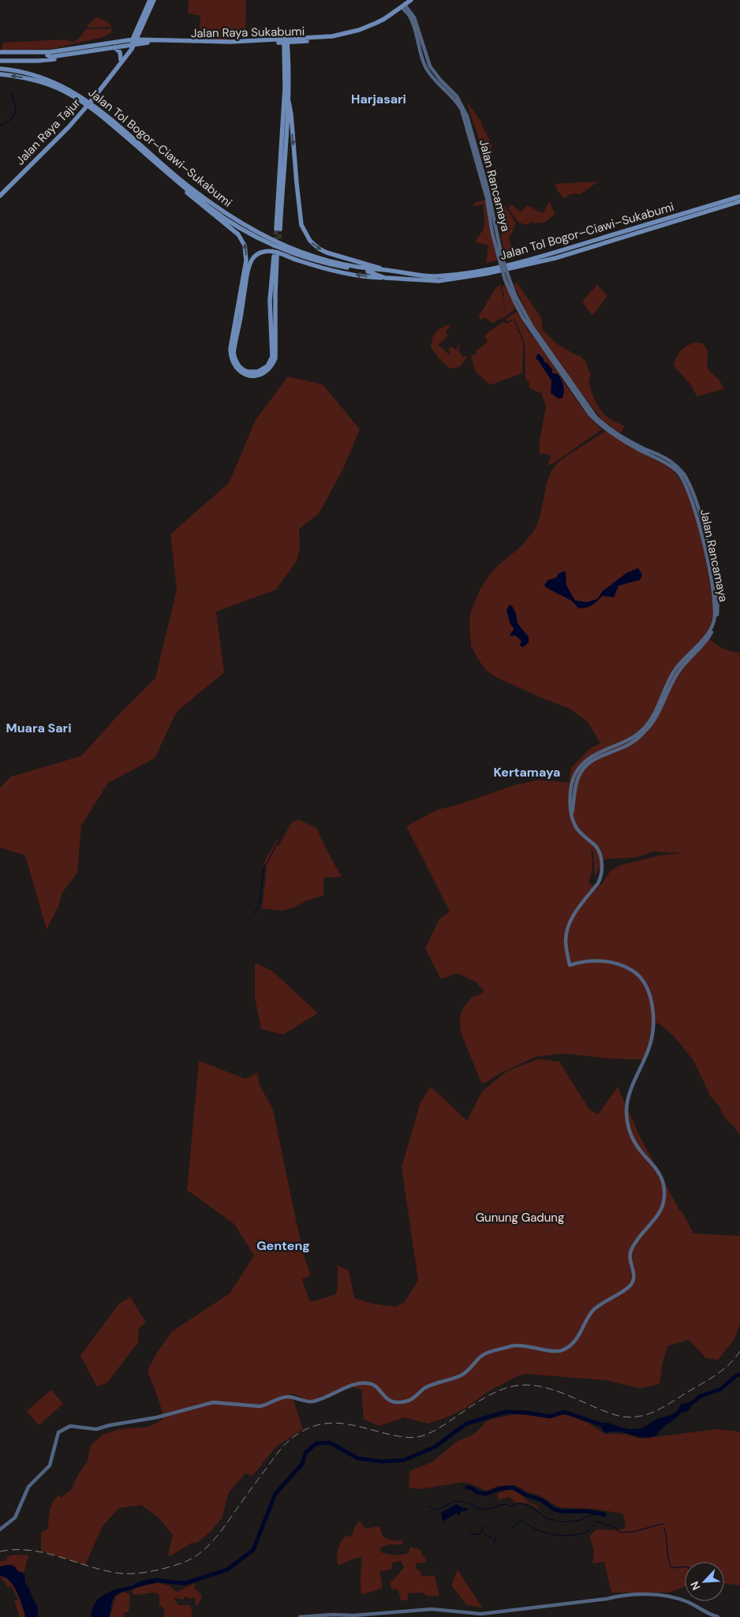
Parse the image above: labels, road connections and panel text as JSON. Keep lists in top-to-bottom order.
{
  "streets": {
    "highway": ["Jalan Raya Sukabumi", "Jalan Raya Tajur", "Jalan Tol Bogor–Ciawi–Sukabumi"],
    "street": ["Jalan Rancamaya"]
  },
  "crossings": [
    ["Jalan Raya Sukabumi", "Jalan Raya Tajur"],
    ["Jalan Raya Sukabumi", "Jalan Rancamaya"]
  ],
  "districts": [
    "Harjasari",
    "Muara Sari",
    "Kertamaya",
    "Genteng"
  ],
  "parks": ["Gunung Gadung"],
  "north": "bottom left"
}
